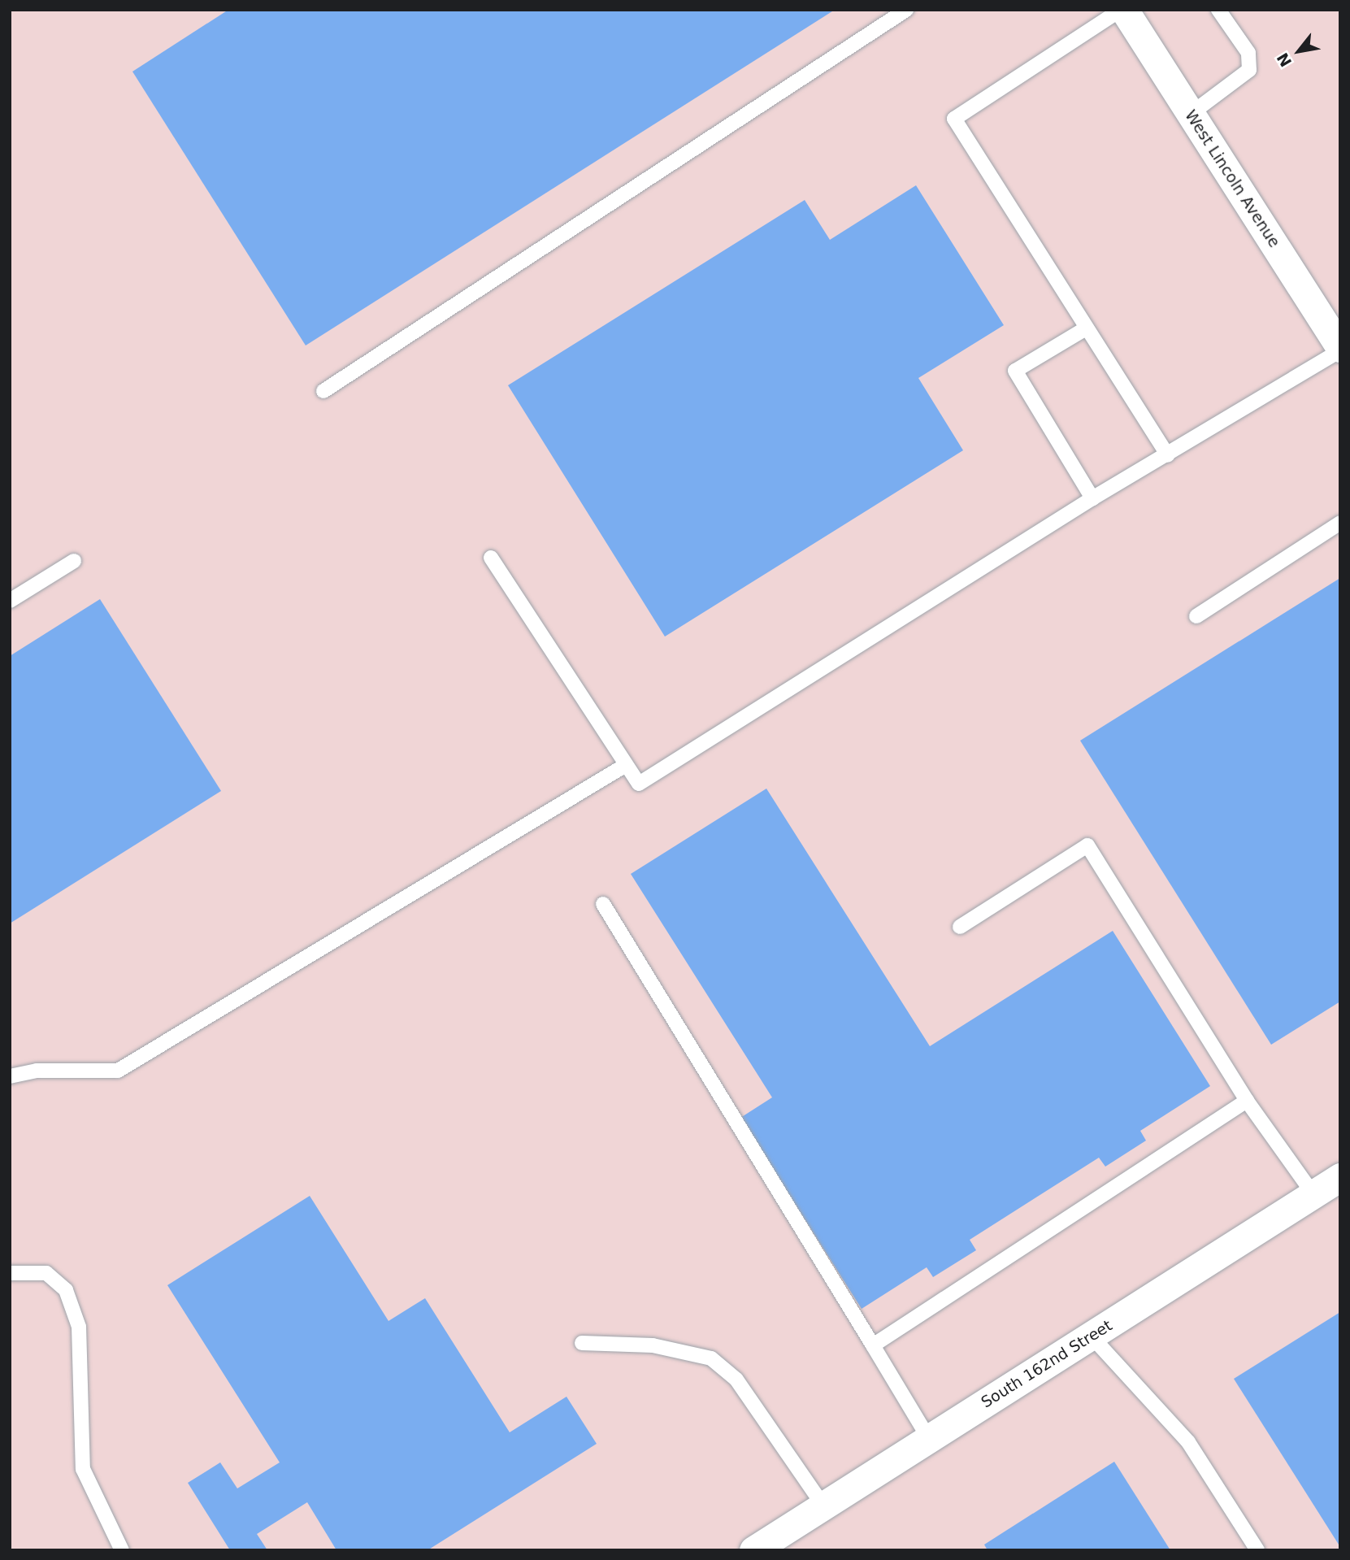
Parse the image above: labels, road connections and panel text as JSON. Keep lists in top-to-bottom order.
{
  "streets": {
    "street": ["West Lincoln Avenue", "South 162nd Street"]
  },
  "north": "bottom left"
}
